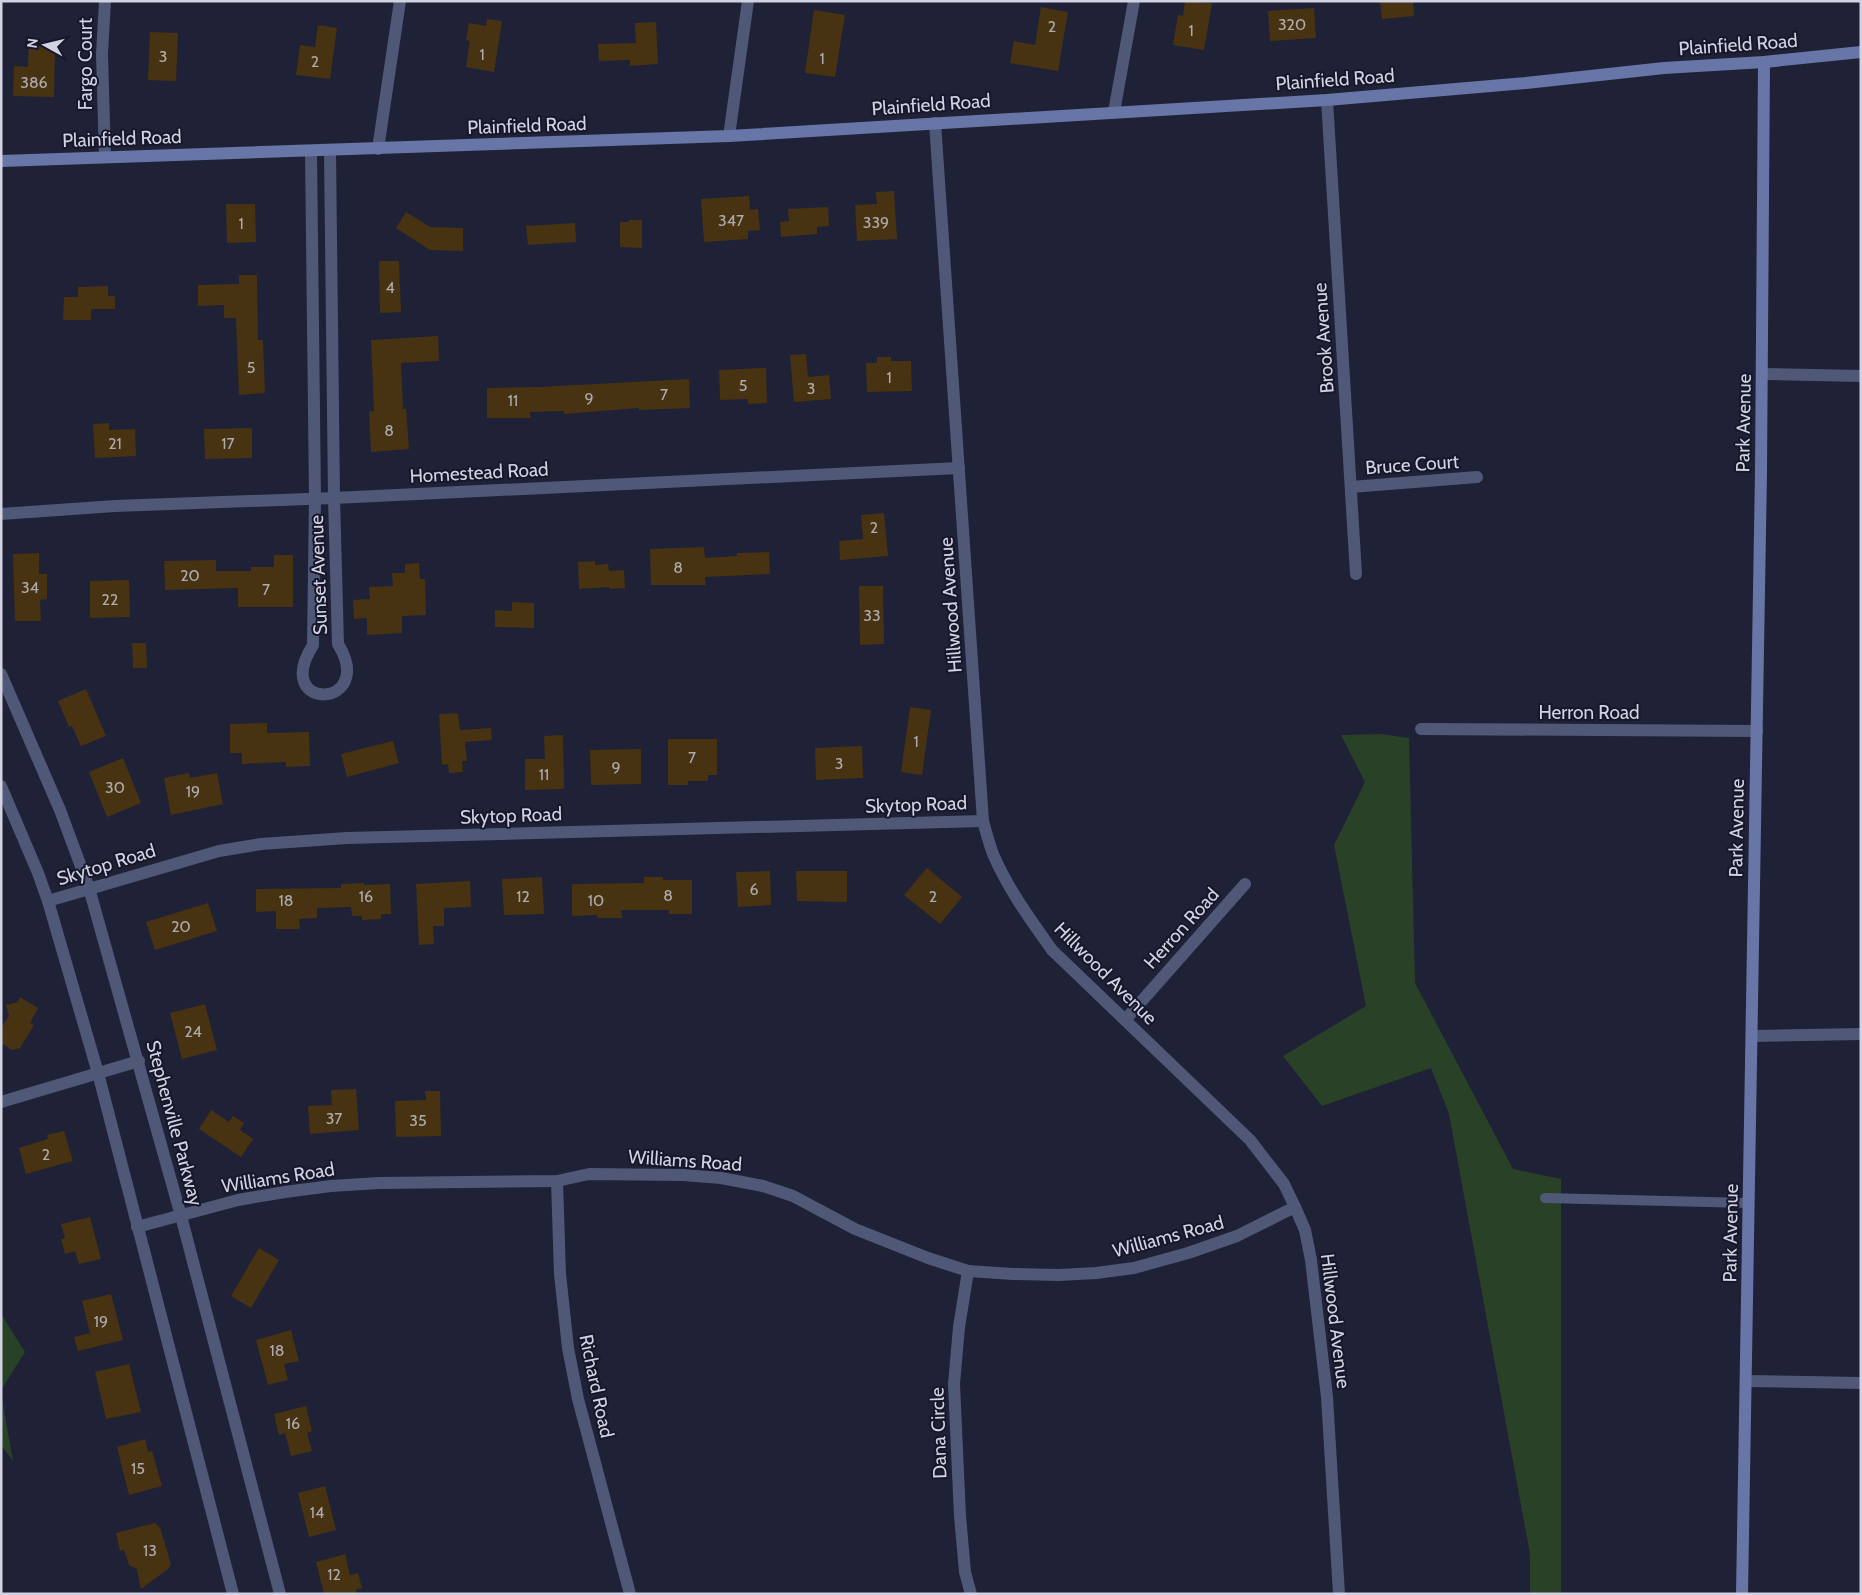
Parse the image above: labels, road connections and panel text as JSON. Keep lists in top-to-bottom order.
{
  "streets": {
    "street": [
      "Plainfield Road",
      "Fargo Court",
      "Brook Avenue",
      "Park Avenue",
      "Bruce Court",
      "Homestead Road",
      "Sunset Avenue",
      "Hillwood Avenue",
      "Herron Road",
      "Skytop Road",
      "Stephenville Parkway",
      "Williams Road",
      "Richard Road",
      "Dana Circle"
    ]
  },
  "crossings": [
    ["Plainfield Road", "Fargo Court"],
    ["Plainfield Road", "Brook Avenue"],
    ["Plainfield Road", "Park Avenue"],
    ["Plainfield Road", "Sunset Avenue"],
    ["Plainfield Road", "Hillwood Avenue"],
    ["Brook Avenue", "Bruce Court"],
    ["Park Avenue", "Herron Road"],
    ["Homestead Road", "Sunset Avenue"],
    ["Homestead Road", "Hillwood Avenue"],
    ["Hillwood Avenue", "Herron Road"],
    ["Hillwood Avenue", "Skytop Road"],
    ["Hillwood Avenue", "Williams Road"],
    ["Skytop Road", "Stephenville Parkway"],
    ["Stephenville Parkway", "Williams Road"],
    ["Williams Road", "Richard Road"],
    ["Williams Road", "Dana Circle"]
  ],
  "house_numbers": [
    "320",
    "2",
    "1",
    "1",
    "3",
    "1",
    "2",
    "386",
    "347",
    "339",
    "1",
    "4",
    "5",
    "1",
    "5",
    "3",
    "7",
    "9",
    "11",
    "8",
    "21",
    "17",
    "2",
    "8",
    "20",
    "34",
    "7",
    "22",
    "33",
    "1",
    "7",
    "3",
    "9",
    "11",
    "30",
    "19",
    "6",
    "8",
    "16",
    "12",
    "2",
    "18",
    "10",
    "20",
    "24",
    "37",
    "35",
    "2",
    "19",
    "18",
    "16",
    "15",
    "14",
    "13",
    "12"
  ],
  "north": "left"
}
